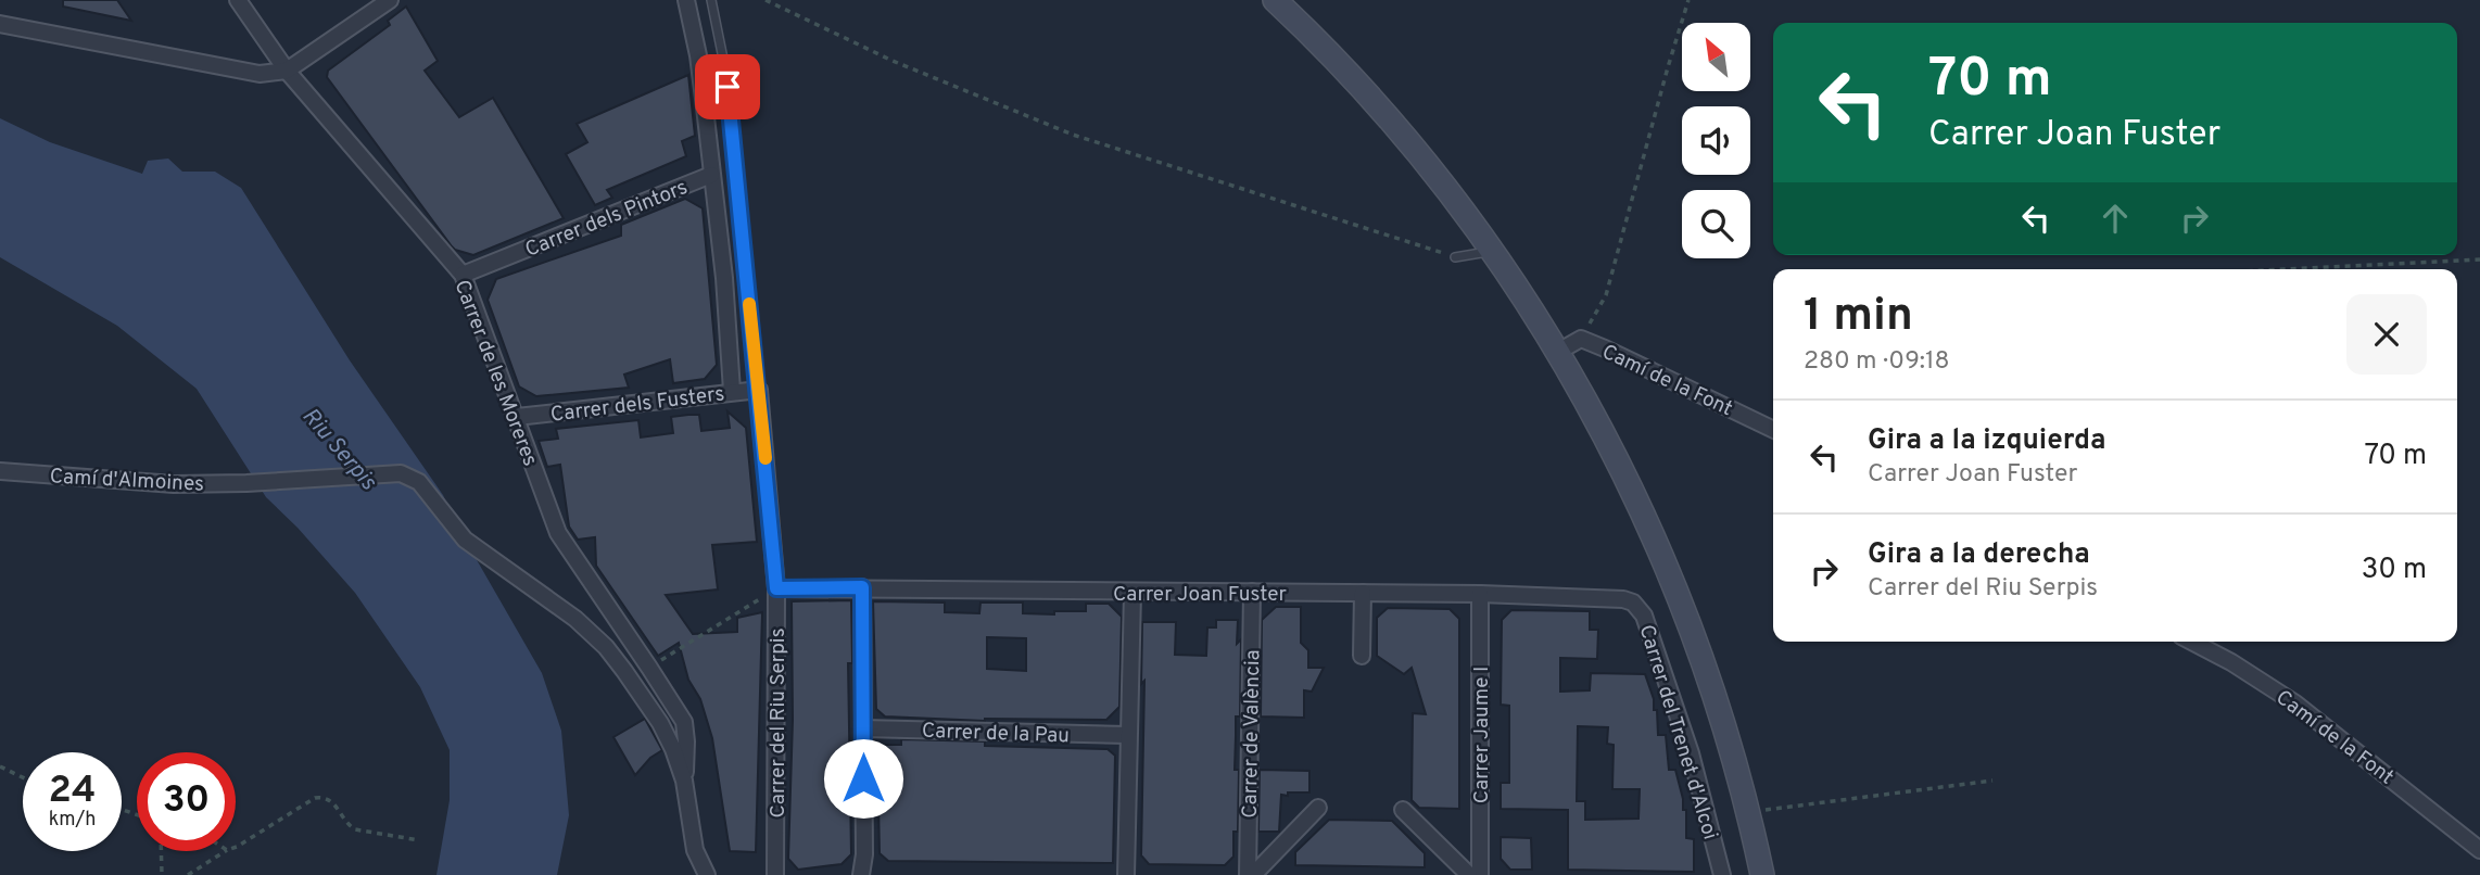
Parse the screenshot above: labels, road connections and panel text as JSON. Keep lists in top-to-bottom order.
{
  "streets": {
    "street": [
      "Carrer dels Pintors",
      "Carrer de les Moreres",
      "Camí de la Font",
      "Carrer dels Fusters",
      "Camí d'Almoines",
      "Carrer Joan Fuster",
      "Carrer del Riu Serpis",
      "Carrer de la Pau",
      "Carrer del Trenet d'Alcoi",
      "Carrer de València",
      "Carrer Jaume I"
    ]
  },
  "crossings": [
    ["Carrer dels Pintors", "Carrer de les Moreres"],
    ["Carrer de les Moreres", "Carrer dels Fusters"],
    ["Carrer de les Moreres", "Camí d'Almoines"],
    ["Carrer dels Fusters", "Carrer del Riu Serpis"],
    ["Carrer Joan Fuster", "Carrer del Riu Serpis"],
    ["Carrer Joan Fuster", "Carrer del Trenet d'Alcoi"],
    ["Carrer Joan Fuster", "Carrer de València"],
    ["Carrer Joan Fuster", "Carrer Jaume I"]
  ],
  "water": ["Riu Serpis"],
  "north": "top left",
  "page": {
    "turn": ["70 m", "Carrer Joan Fuster"],
    "heading": ["1 min", "280 m · 09:18"],
    "list": [
      {
        "name": "Gira a la izquierda",
        "note": "Carrer Joan Fuster",
        "value": "70 m"
      },
      {
        "name": "Gira a la derecha",
        "note": "Carrer del Riu Serpis",
        "value": "30 m"
      }
    ],
    "speed": "24 km/h",
    "limit": "30"
  }
}
